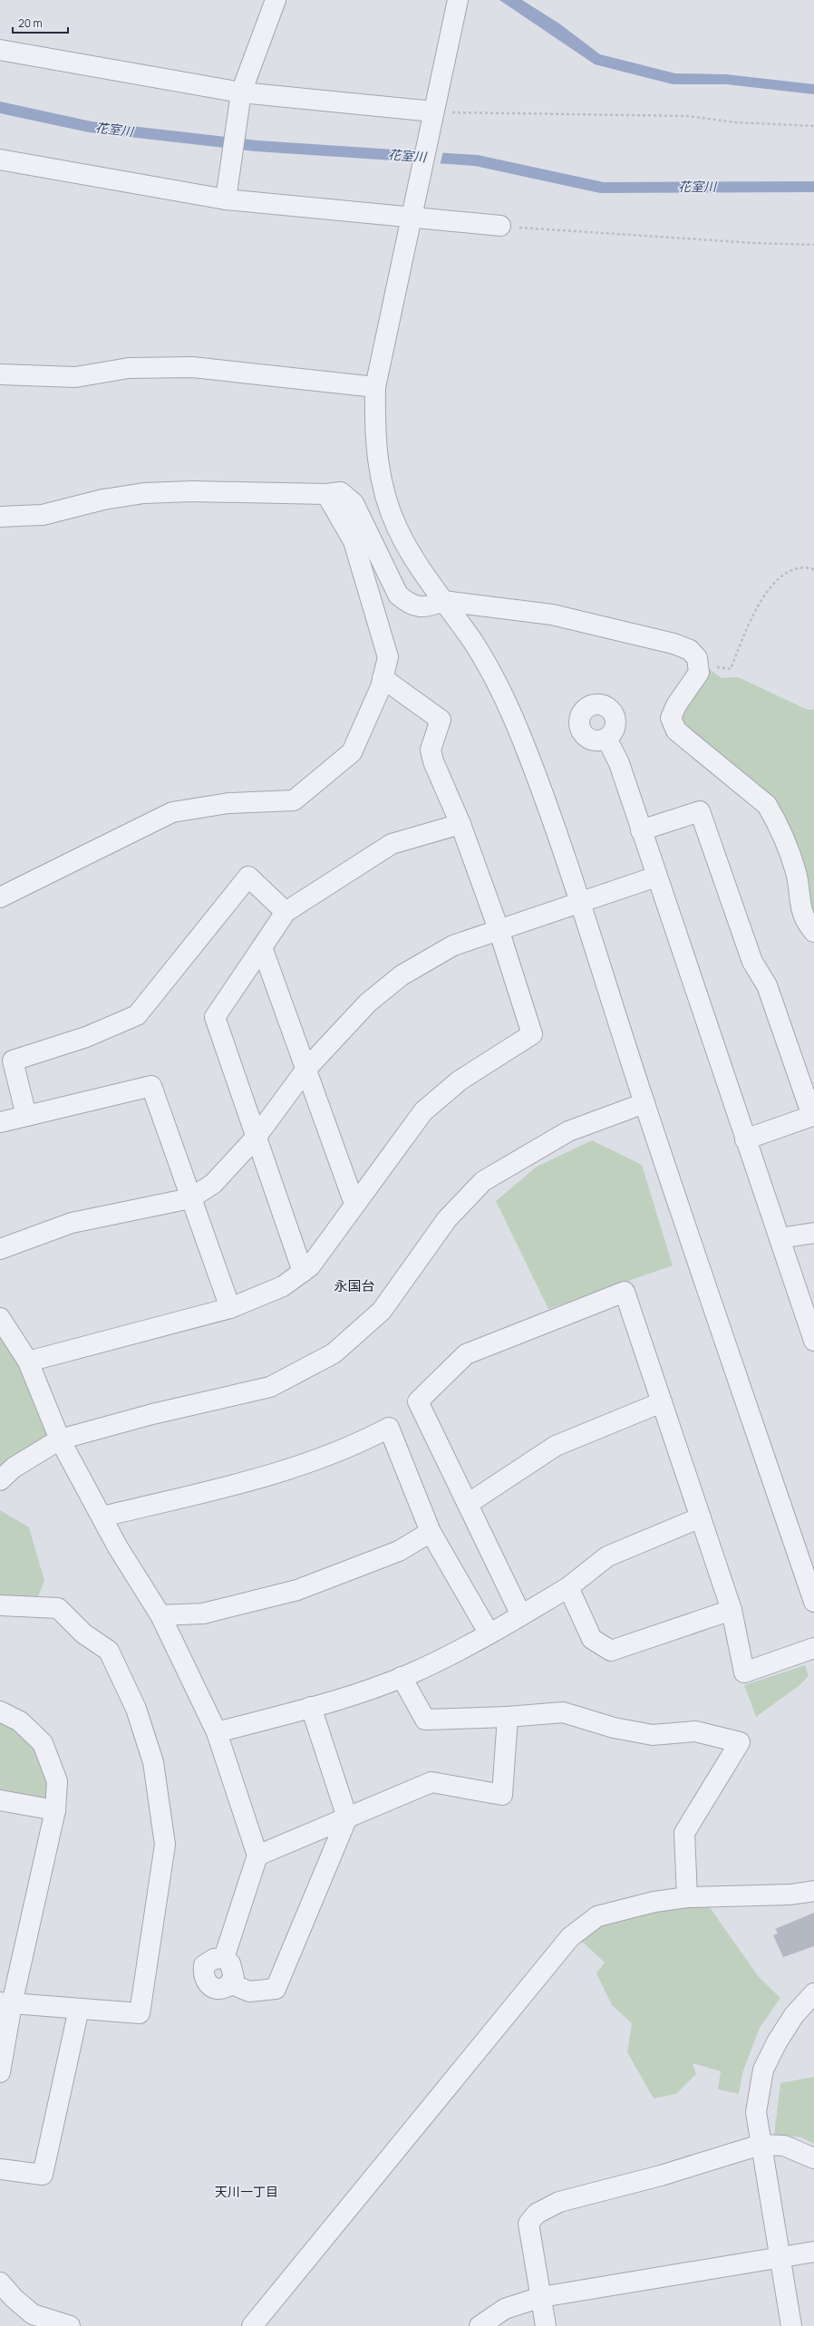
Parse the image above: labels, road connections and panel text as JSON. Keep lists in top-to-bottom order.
{
  "districts": ["永国台", "天川一丁目"],
  "water": ["花室川"],
  "scale_bar": "20 m"
}
